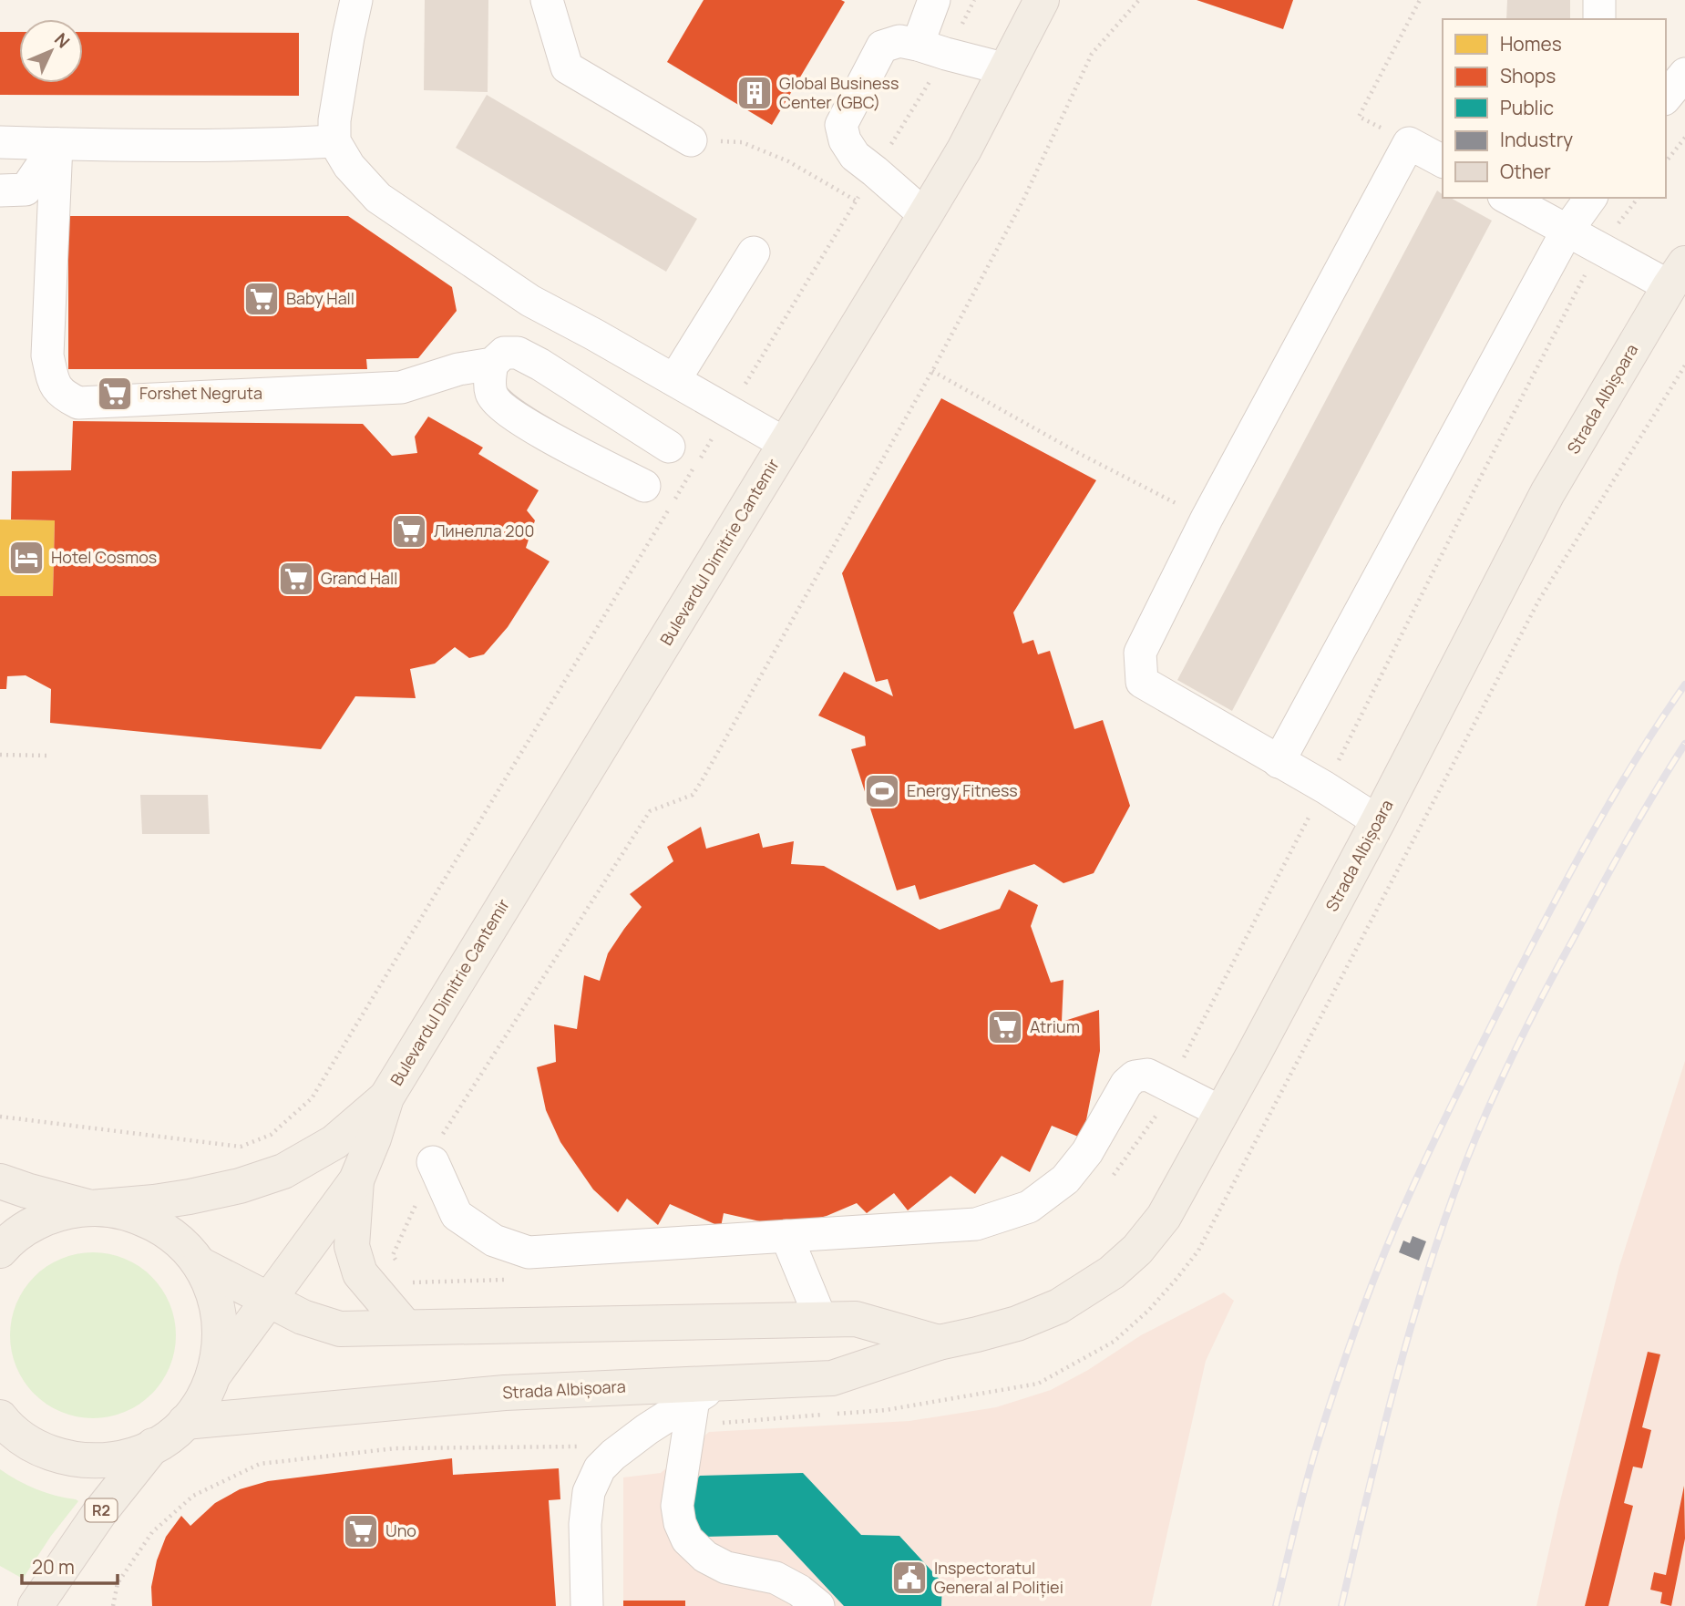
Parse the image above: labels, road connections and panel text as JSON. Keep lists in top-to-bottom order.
{
  "streets": {
    "main road": ["Strada Albișoara", "Bulevardul Dimitrie Cantemir", "R2"]
  },
  "crossings": [
    ["Strada Albișoara", "Bulevardul Dimitrie Cantemir"]
  ],
  "places": {
    "building": ["Global Business Center (GBC)"],
    "supermarket": [
      "Baby Hall",
      "Forshet Negruta",
      "Линелла 200",
      "Grand Hall",
      "Atrium",
      "Uno"
    ],
    "hotel": ["Hotel Cosmos"],
    "sports": ["Energy Fitness"],
    "public building": ["Inspectoratul General al Poliției"]
  },
  "legend": [
    "Homes",
    "Shops",
    "Public",
    "Industry",
    "Other"
  ],
  "scale_bar": "20 m",
  "north": "top right"
}
